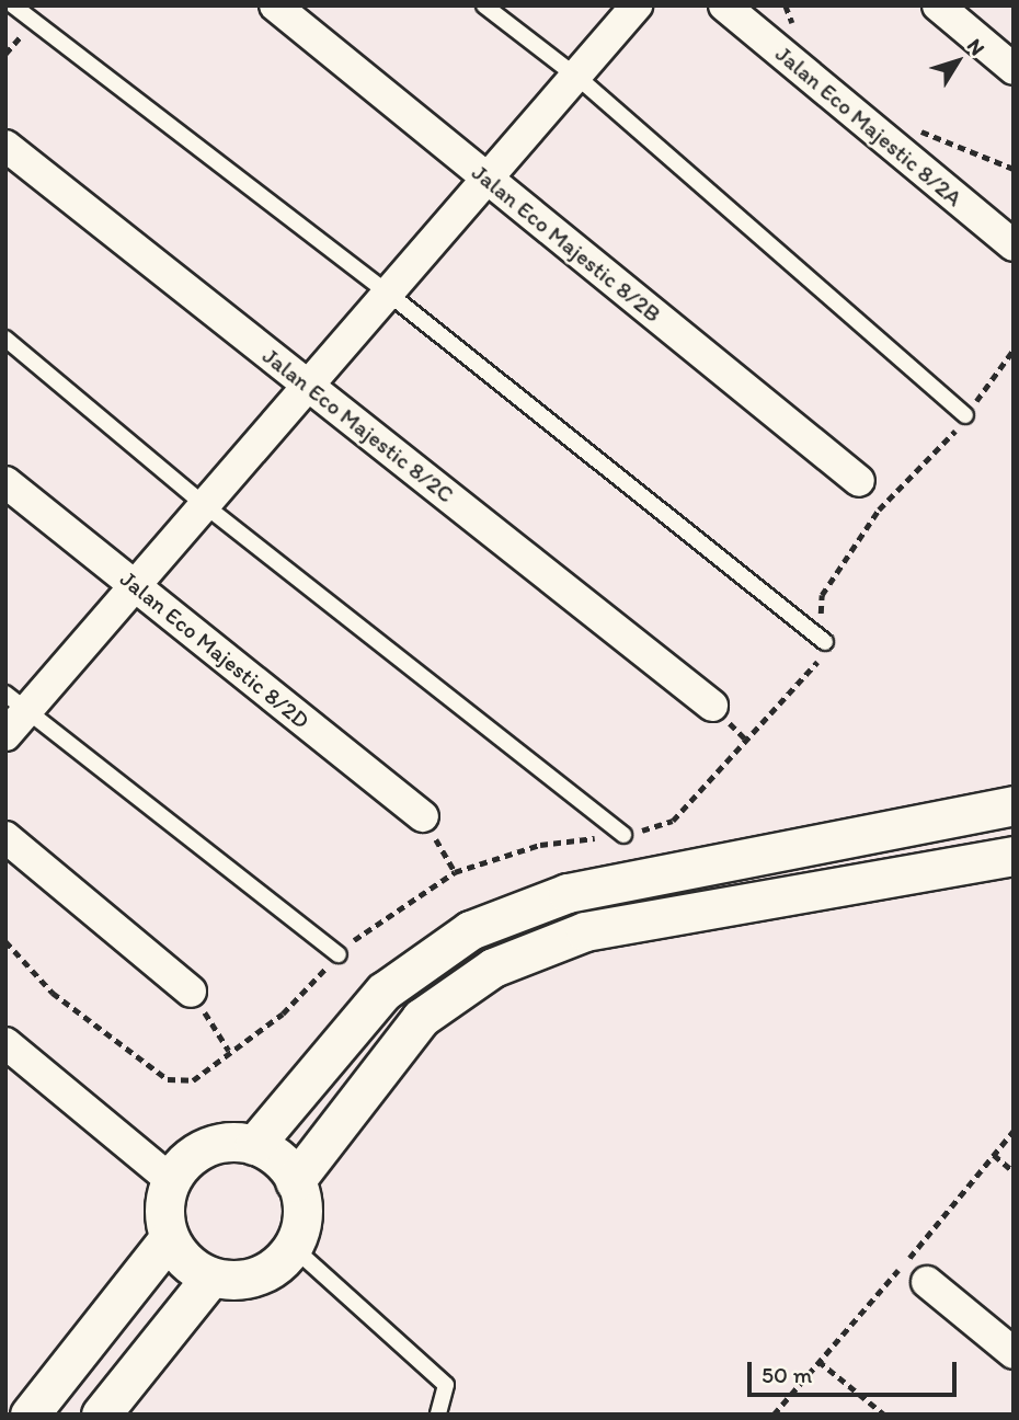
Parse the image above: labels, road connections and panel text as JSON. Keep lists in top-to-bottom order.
{
  "streets": {
    "street": [
      "Jalan Eco Majestic 8/2A",
      "Jalan Eco Majestic 8/2B",
      "Jalan Eco Majestic 8/2C",
      "Jalan Eco Majestic 8/2D"
    ]
  },
  "scale_bar": "50 m",
  "north": "top right"
}
